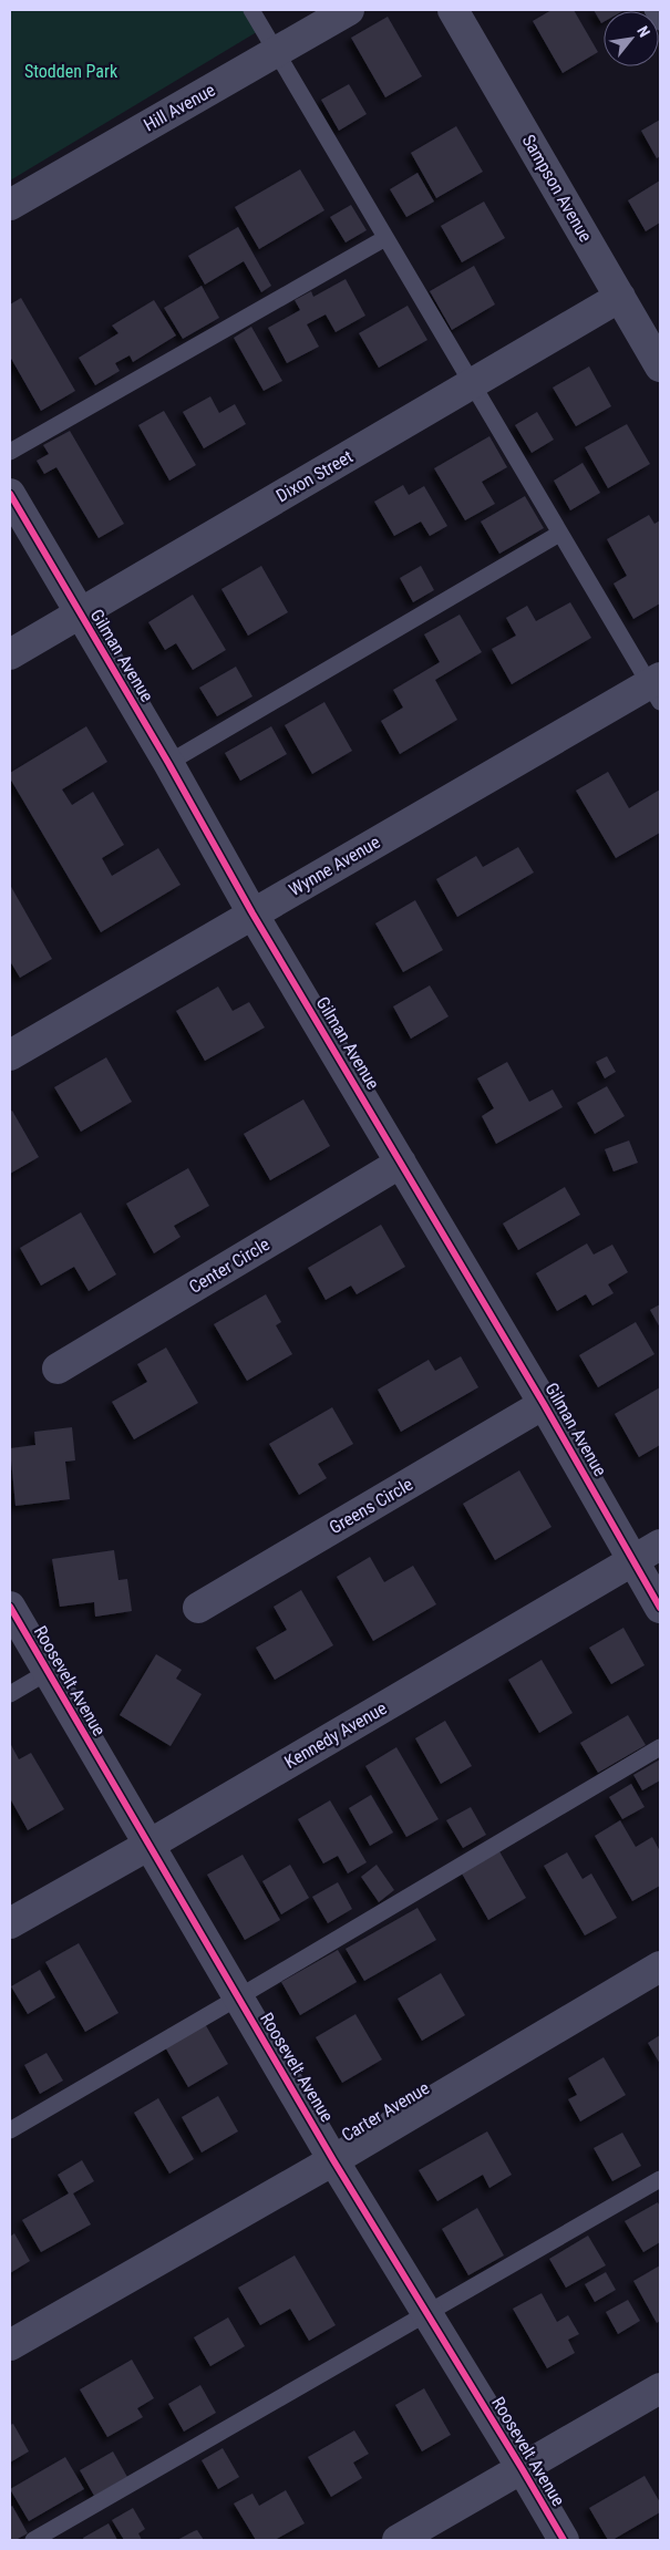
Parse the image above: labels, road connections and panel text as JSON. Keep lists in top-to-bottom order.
{
  "streets": {
    "street": [
      "Hill Avenue",
      "Sampson Avenue",
      "Dixon Street",
      "Gilman Avenue",
      "Wynne Avenue",
      "Center Circle",
      "Greens Circle",
      "Roosevelt Avenue",
      "Kennedy Avenue",
      "Carter Avenue"
    ]
  },
  "crossings": [
    ["Sampson Avenue", "Dixon Street"],
    ["Dixon Street", "Gilman Avenue"],
    ["Gilman Avenue", "Wynne Avenue"],
    ["Gilman Avenue", "Center Circle"],
    ["Gilman Avenue", "Greens Circle"],
    ["Gilman Avenue", "Kennedy Avenue"],
    ["Roosevelt Avenue", "Kennedy Avenue"],
    ["Roosevelt Avenue", "Carter Avenue"]
  ],
  "parks": ["Stodden Park"],
  "north": "top right"
}
